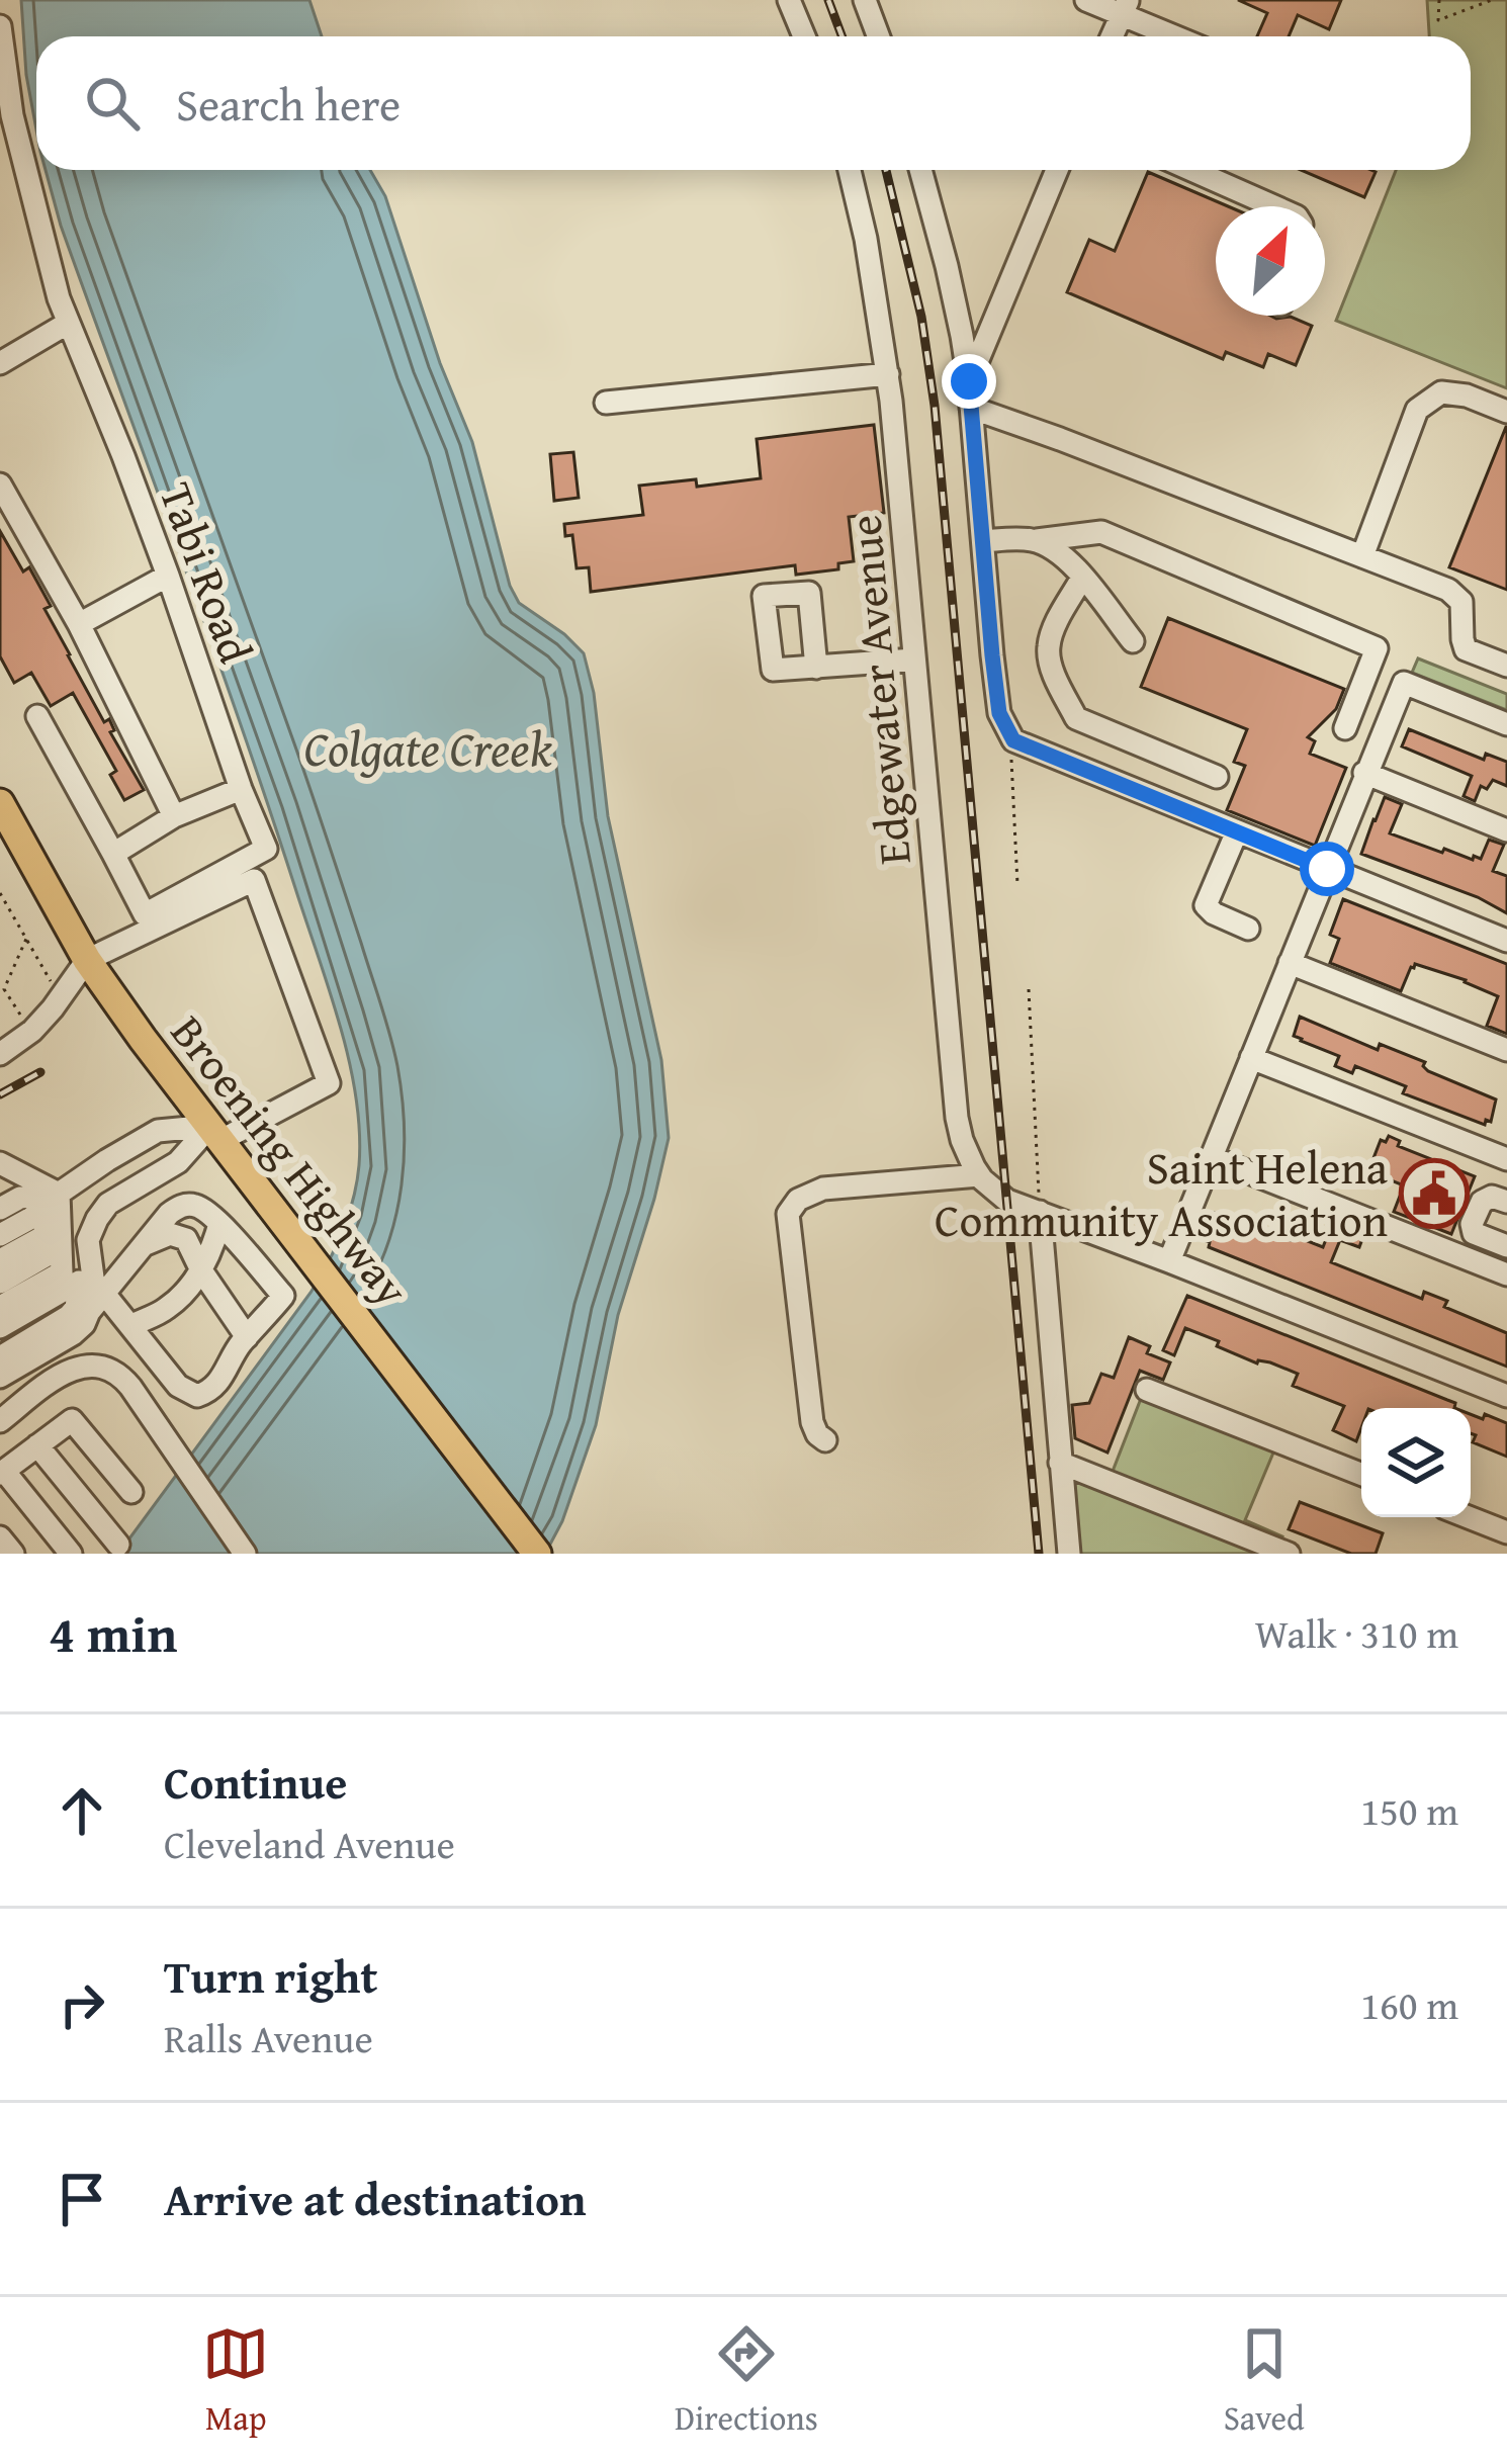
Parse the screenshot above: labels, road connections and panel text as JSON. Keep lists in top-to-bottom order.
{
  "streets": {
    "main road": ["Broening Highway"],
    "street": ["Tabi Road", "Edgewater Avenue"]
  },
  "water": ["Colgate Creek"],
  "places": {
    "public building": ["Saint Helena Community Association"]
  },
  "north": "top right",
  "page": {
    "search": "Search here",
    "heading": ["4 min", "Walk · 310 m"],
    "list": [
      ["Continue", "Cleveland Avenue", "150 m"],
      ["Turn right", "Ralls Avenue", "160 m"],
      "Arrive at destination"
    ],
    "nav": ["Map", "Directions", "Saved"]
  }
}
